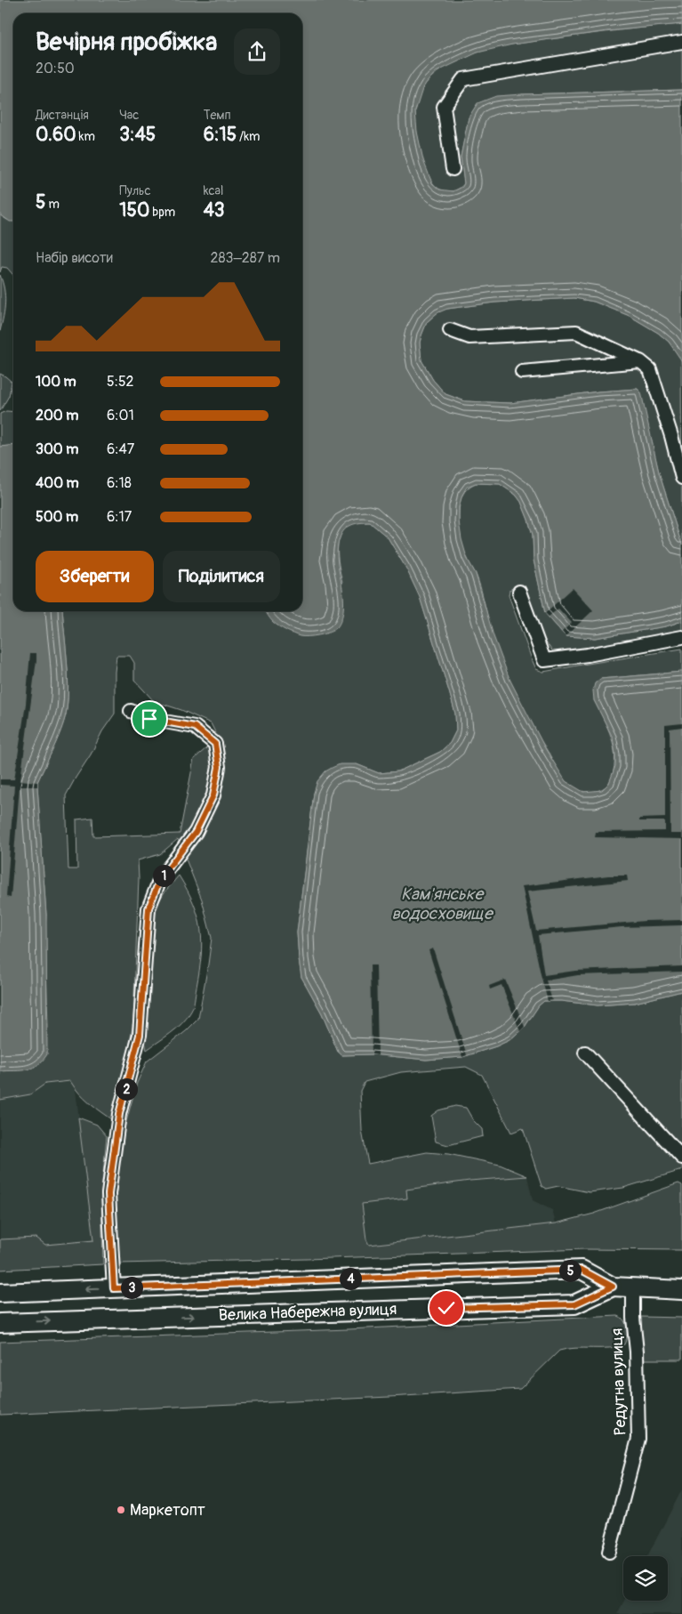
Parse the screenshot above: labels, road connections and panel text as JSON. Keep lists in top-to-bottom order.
{
  "streets": {
    "street": ["Велика Набережна вулиця", "Редутна вулиця"]
  },
  "crossings": [
    ["Велика Набережна вулиця", "Редутна вулиця"]
  ],
  "water": ["Кам'янське водосховище"],
  "places": ["Маркетопт"],
  "page": {
    "heading": ["Вечірня пробіжка", "20:50"],
    "stats": [
      ["Дистанція", "0.60 km"],
      ["Час", "3:45"],
      ["Темп", "6:15 /km"],
      ["5 m"],
      ["Пульс", "150 bpm"],
      ["kcal", "43"]
    ],
    "chart": ["Набір висоти", "283–287 m"],
    "list": [
      {
        "name": "100 m",
        "note": "5:52"
      },
      {
        "name": "200 m",
        "note": "6:01"
      },
      {
        "name": "300 m",
        "note": "6:47"
      },
      {
        "name": "400 m",
        "note": "6:18"
      },
      {
        "name": "500 m",
        "note": "6:17"
      }
    ],
    "buttons": ["Зберегти", "Поділитися"],
    "pins": [
      "1",
      "2",
      "5",
      "4",
      "3"
    ]
  }
}
